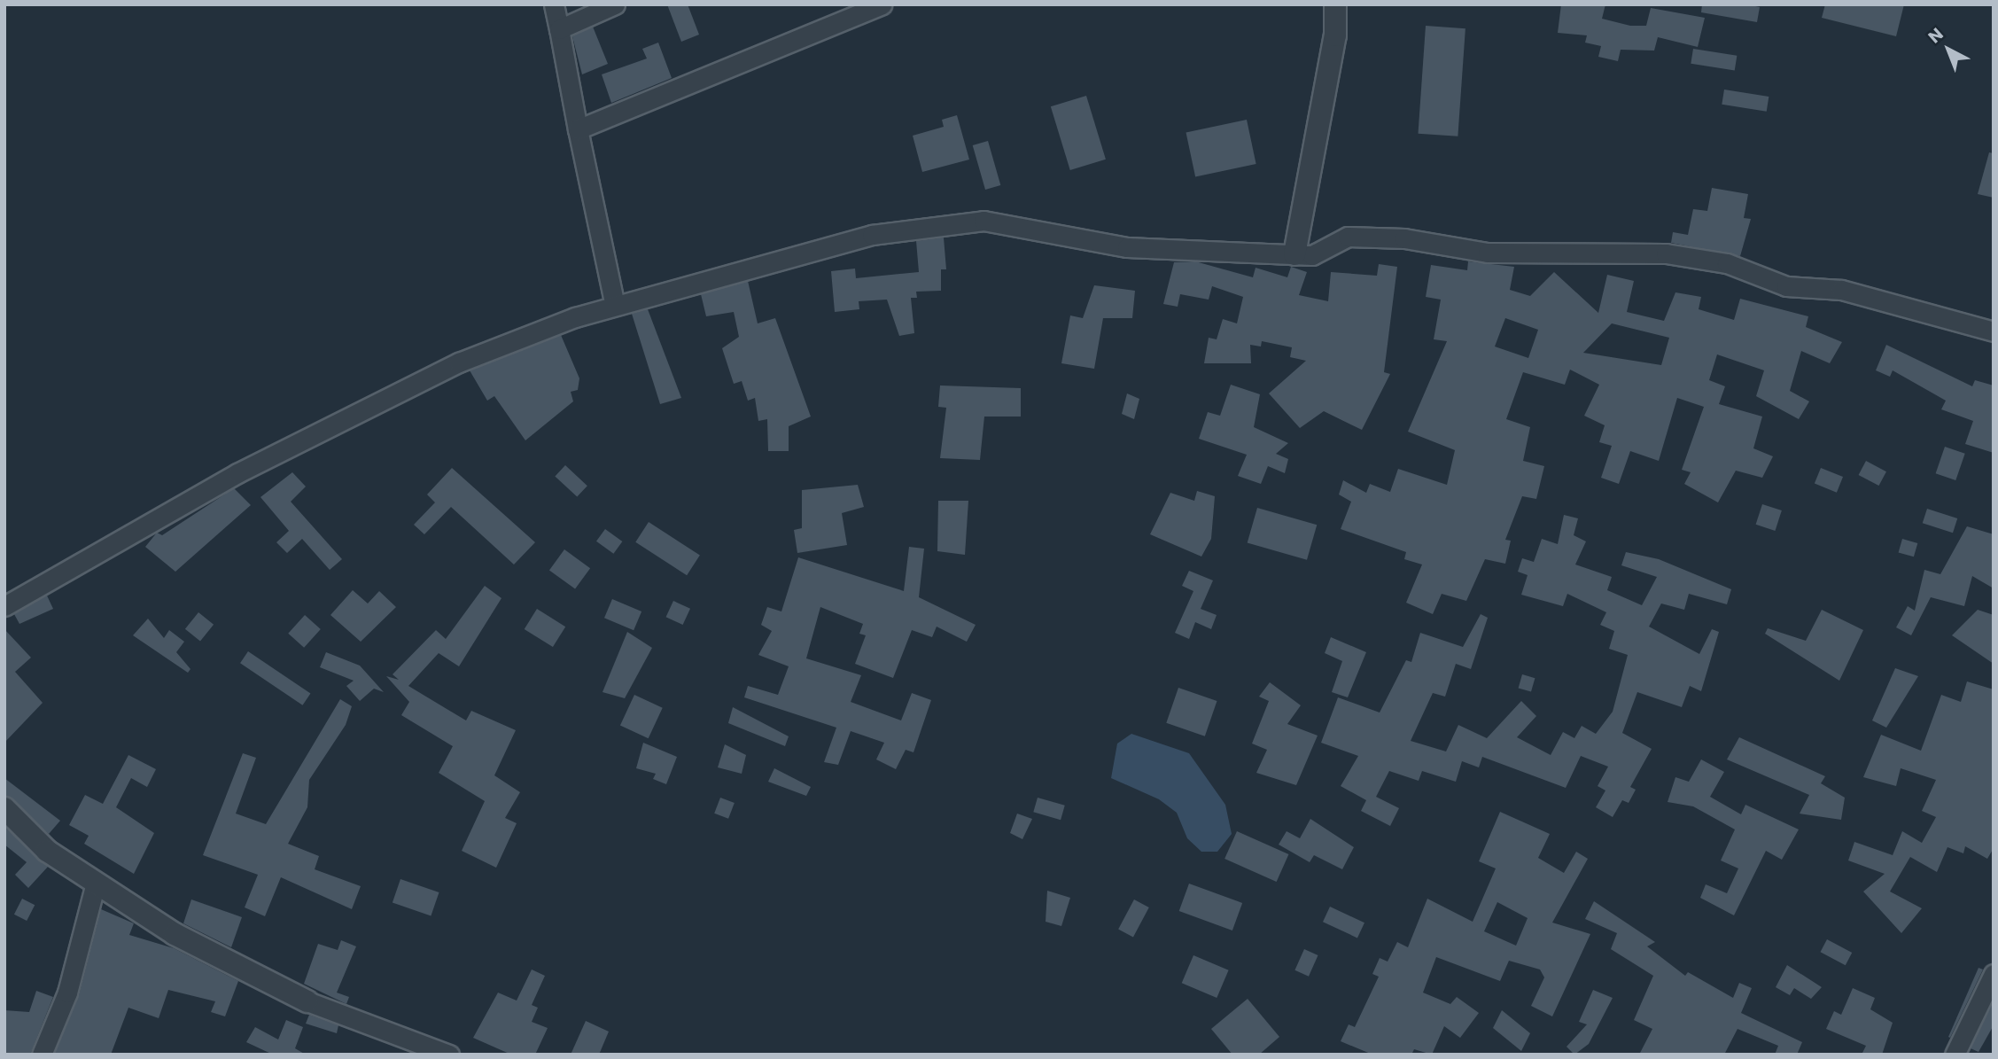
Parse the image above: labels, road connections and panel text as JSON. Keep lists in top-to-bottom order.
{
  "north": "top left"
}
